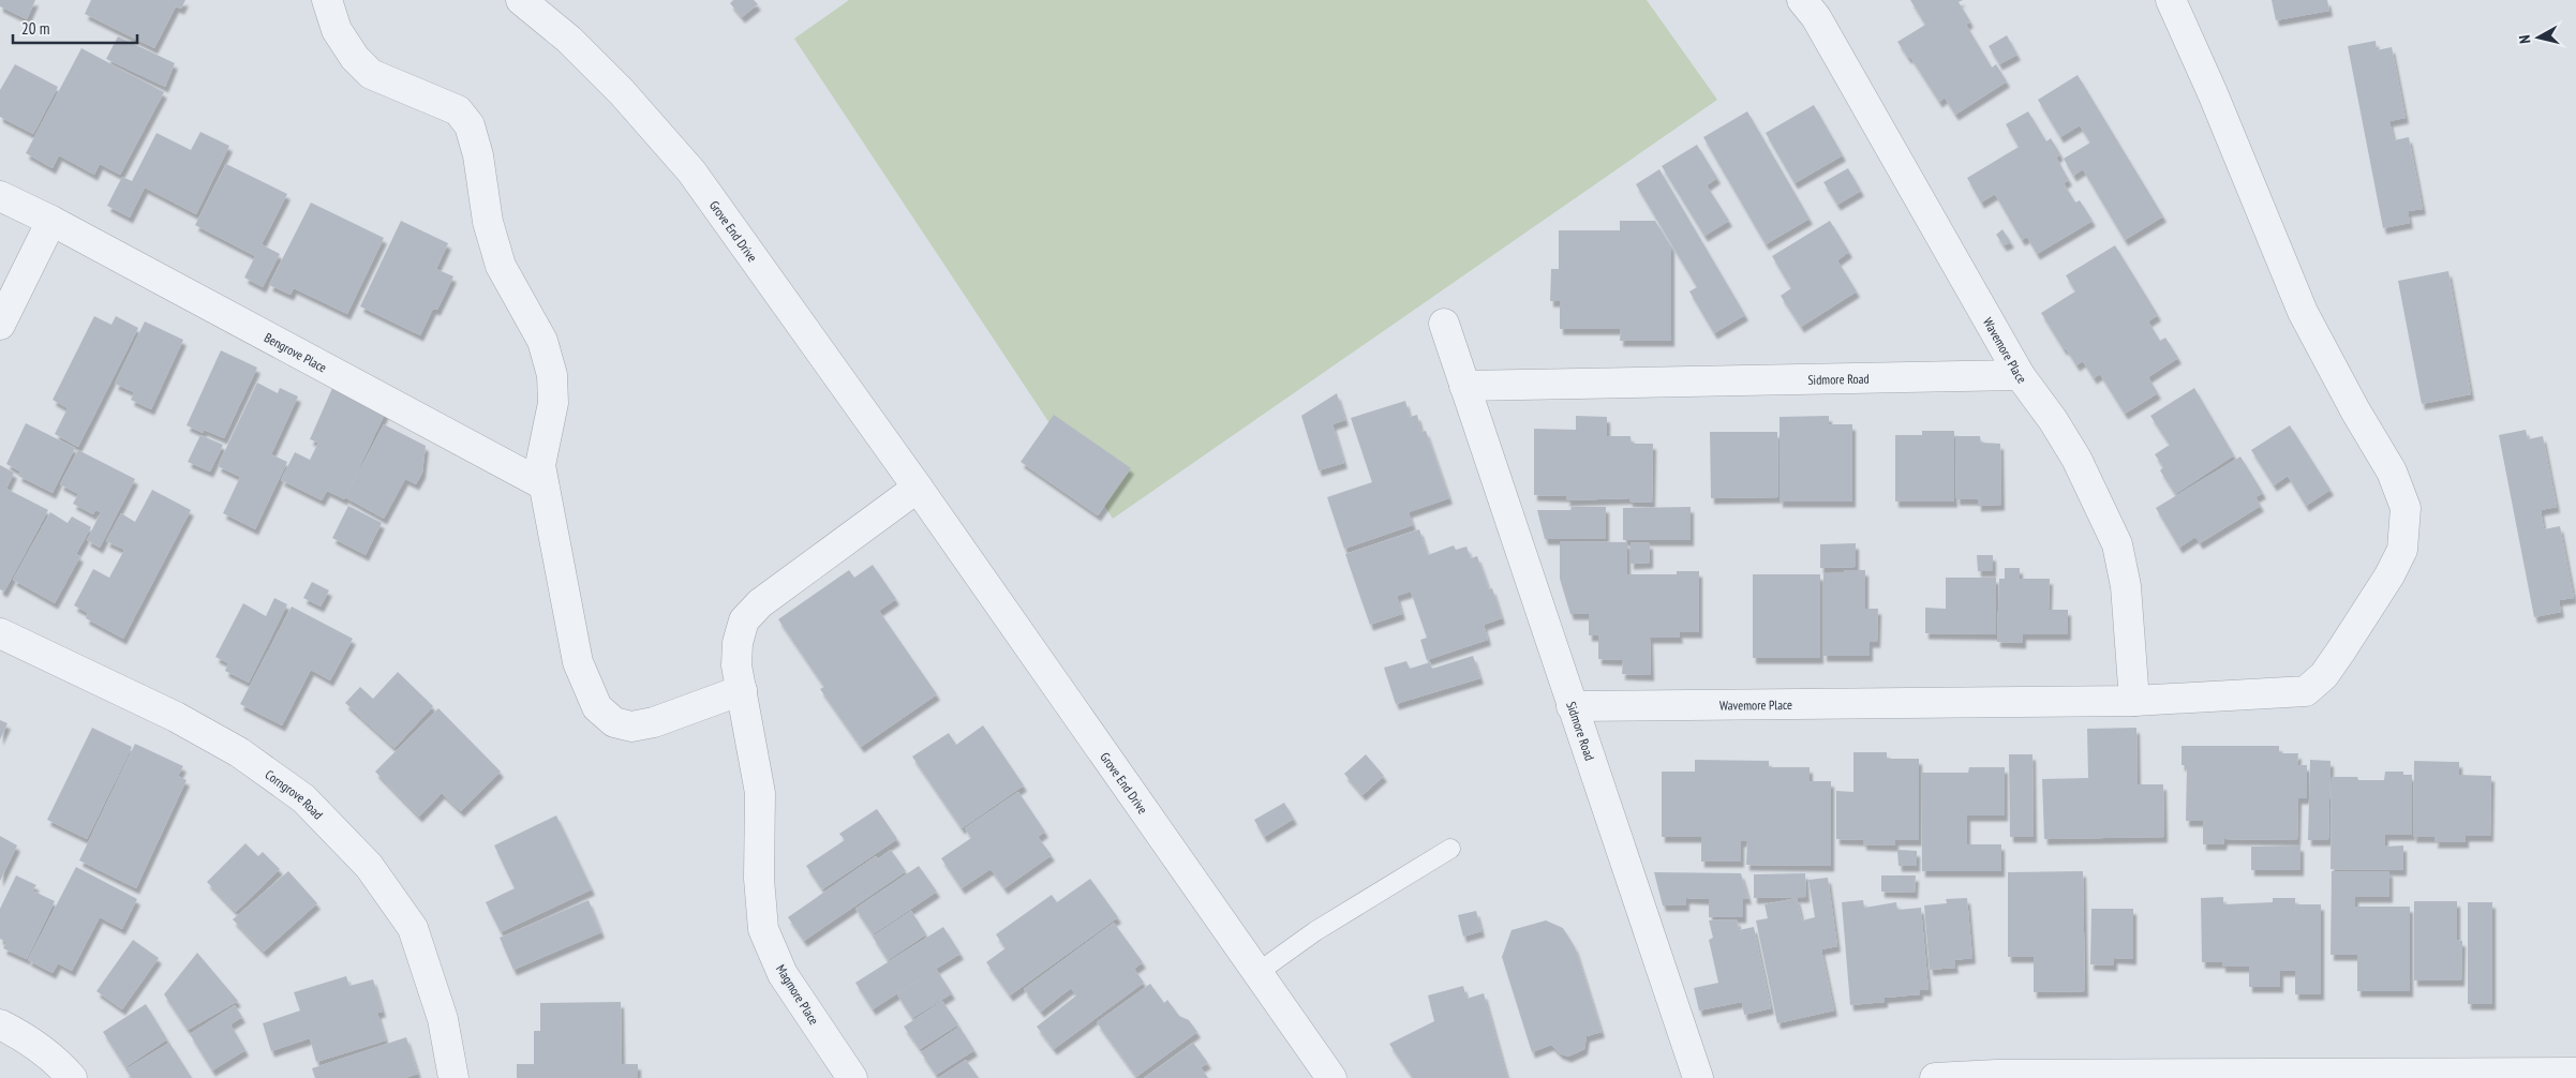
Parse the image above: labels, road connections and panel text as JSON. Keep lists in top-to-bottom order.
{
  "streets": {
    "street": [
      "Grove End Drive",
      "Wavemore Place",
      "Bengrove Place",
      "Sidmore Road",
      "Corngrove Road",
      "Magmore Place"
    ]
  },
  "crossings": [
    ["Wavemore Place", "Sidmore Road"]
  ],
  "scale_bar": "20 m",
  "north": "left"
}
